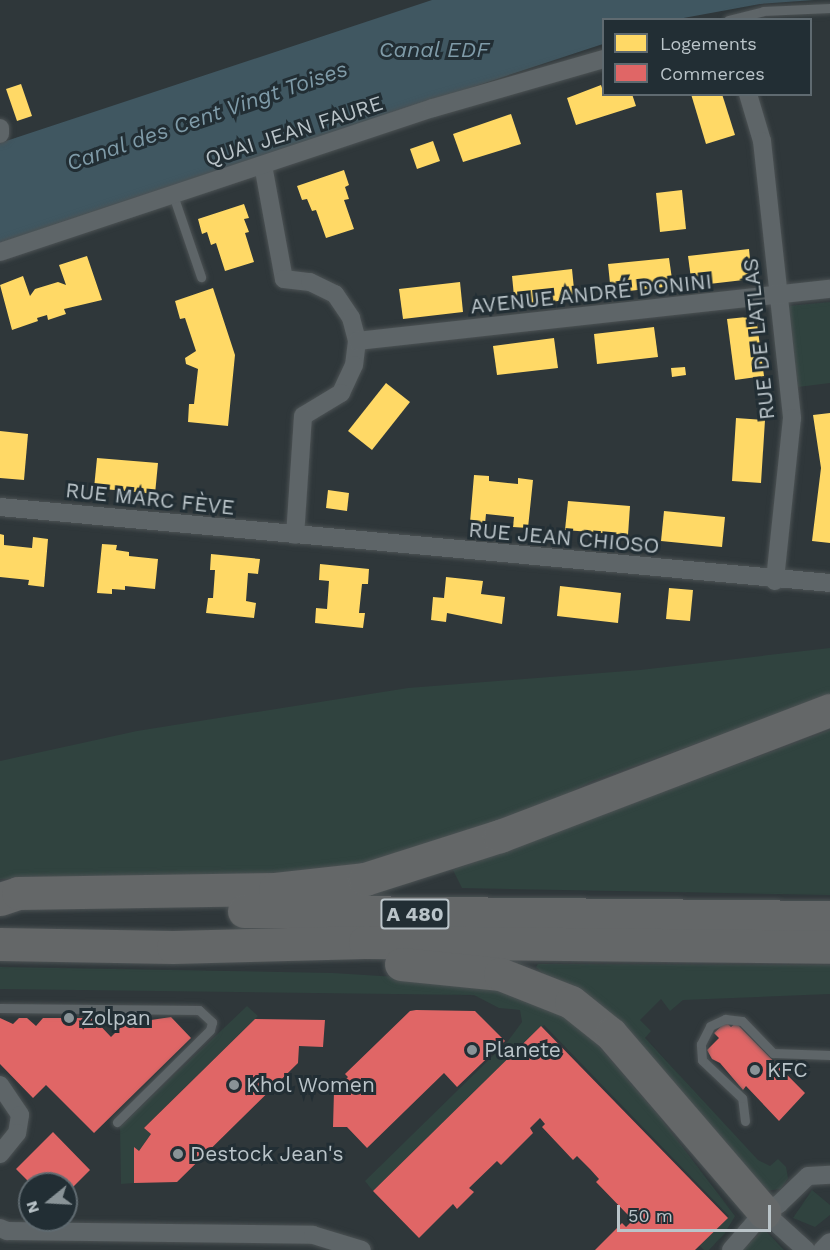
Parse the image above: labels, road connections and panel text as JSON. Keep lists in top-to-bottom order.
{
  "streets": {
    "highway": ["A 480"],
    "street": [
      "QUAI JEAN FAURE",
      "AVENUE ANDRÉ DONINI",
      "RUE DE L'ATLAS",
      "RUE MARC FÈVE",
      "RUE JEAN CHIOSO"
    ]
  },
  "crossings": [
    ["AVENUE ANDRÉ DONINI", "RUE DE L'ATLAS"],
    ["RUE DE L'ATLAS", "RUE JEAN CHIOSO"],
    ["RUE MARC FÈVE", "RUE JEAN CHIOSO"]
  ],
  "water": ["Canal EDF", "Canal des Cent Vingt Toises"],
  "places": [
    "Zolpan",
    "Planete",
    "KFC",
    "Khol Women",
    "Destock Jean's"
  ],
  "legend": ["Logements", "Commerces"],
  "scale_bar": "50 m",
  "north": "left"
}
